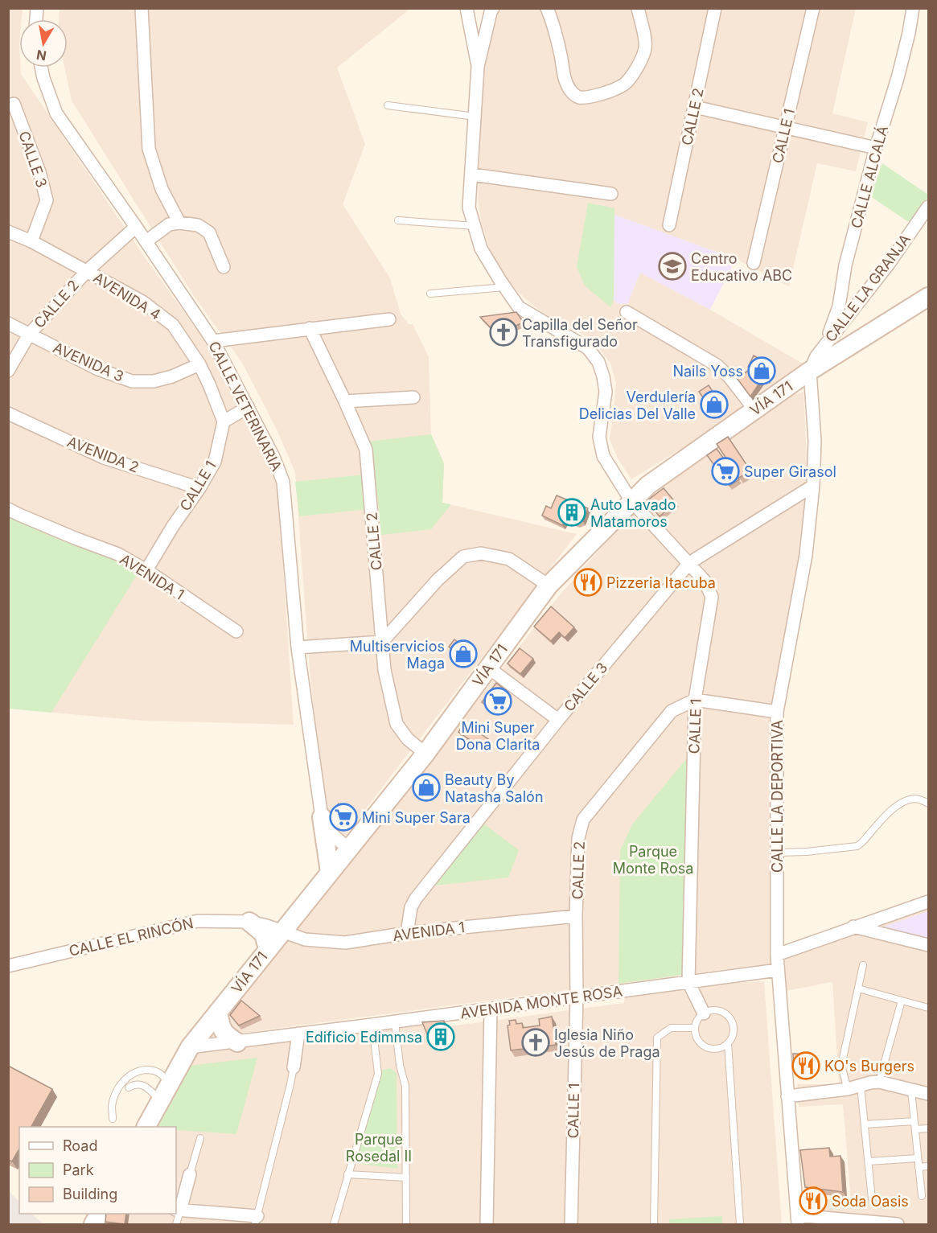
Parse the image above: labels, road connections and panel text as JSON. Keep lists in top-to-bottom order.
{
  "streets": {
    "main road": ["VÍA 171"],
    "street": [
      "CALLE 2",
      "CALLE 1",
      "CALLE 3",
      "CALLE ALCALÁ",
      "CALLE LA GRANJA",
      "AVENIDA 4",
      "AVENIDA 3",
      "CALLE VETERINARIA",
      "AVENIDA 2",
      "AVENIDA 1",
      "CALLE LA DEPORTIVA",
      "CALLE EL RINCÓN",
      "AVENIDA MONTE ROSA"
    ]
  },
  "crossings": [
    ["CALLE 2", "CALLE 1"],
    ["CALLE 2", "AVENIDA 4"],
    ["CALLE 2", "AVENIDA 3"],
    ["CALLE 2", "VÍA 171"],
    ["CALLE 2", "CALLE VETERINARIA"],
    ["CALLE 2", "AVENIDA 1"],
    ["CALLE 2", "AVENIDA MONTE ROSA"],
    ["CALLE 1", "CALLE 3"],
    ["CALLE 1", "AVENIDA 4"],
    ["CALLE 1", "VÍA 171"],
    ["CALLE 1", "AVENIDA 2"],
    ["CALLE 1", "AVENIDA 1"],
    ["CALLE 1", "AVENIDA MONTE ROSA"],
    ["CALLE 3", "AVENIDA 4"],
    ["CALLE 3", "AVENIDA 1"],
    ["CALLE 3", "CALLE LA DEPORTIVA"],
    ["CALLE ALCALÁ", "CALLE LA GRANJA"],
    ["CALLE LA GRANJA", "VÍA 171"],
    ["CALLE LA GRANJA", "CALLE LA DEPORTIVA"],
    ["AVENIDA 4", "AVENIDA 3"],
    ["VÍA 171", "CALLE VETERINARIA"],
    ["VÍA 171", "AVENIDA 1"],
    ["VÍA 171", "CALLE LA DEPORTIVA"],
    ["VÍA 171", "CALLE EL RINCÓN"],
    ["VÍA 171", "AVENIDA MONTE ROSA"],
    ["AVENIDA 1", "CALLE EL RINCÓN"],
    ["CALLE LA DEPORTIVA", "AVENIDA MONTE ROSA"]
  ],
  "parks": ["Parque Monte Rosa", "Parque Rosedal II"],
  "places": {
    "school or university": ["Centro Educativo ABC"],
    "church": ["Capilla del Señor Transfigurado", "Iglesia Niño Jesús de Praga"],
    "shop": [
      "Nails Yoss",
      "Verdulería Delicias Del Valle",
      "Multiservicios Maga",
      "Beauty By Natasha Salón"
    ],
    "supermarket": ["Super Girasol", "Mini Super Dona Clarita", "Mini Super Sara"],
    "building": ["Auto Lavado Matamoros", "Edificio Edimmsa"],
    "restaurant": ["Pizzeria Itacuba", "KO's Burgers", "Soda Oasis"]
  },
  "legend": ["Road", "Park", "Building"],
  "north": "bottom"
}
